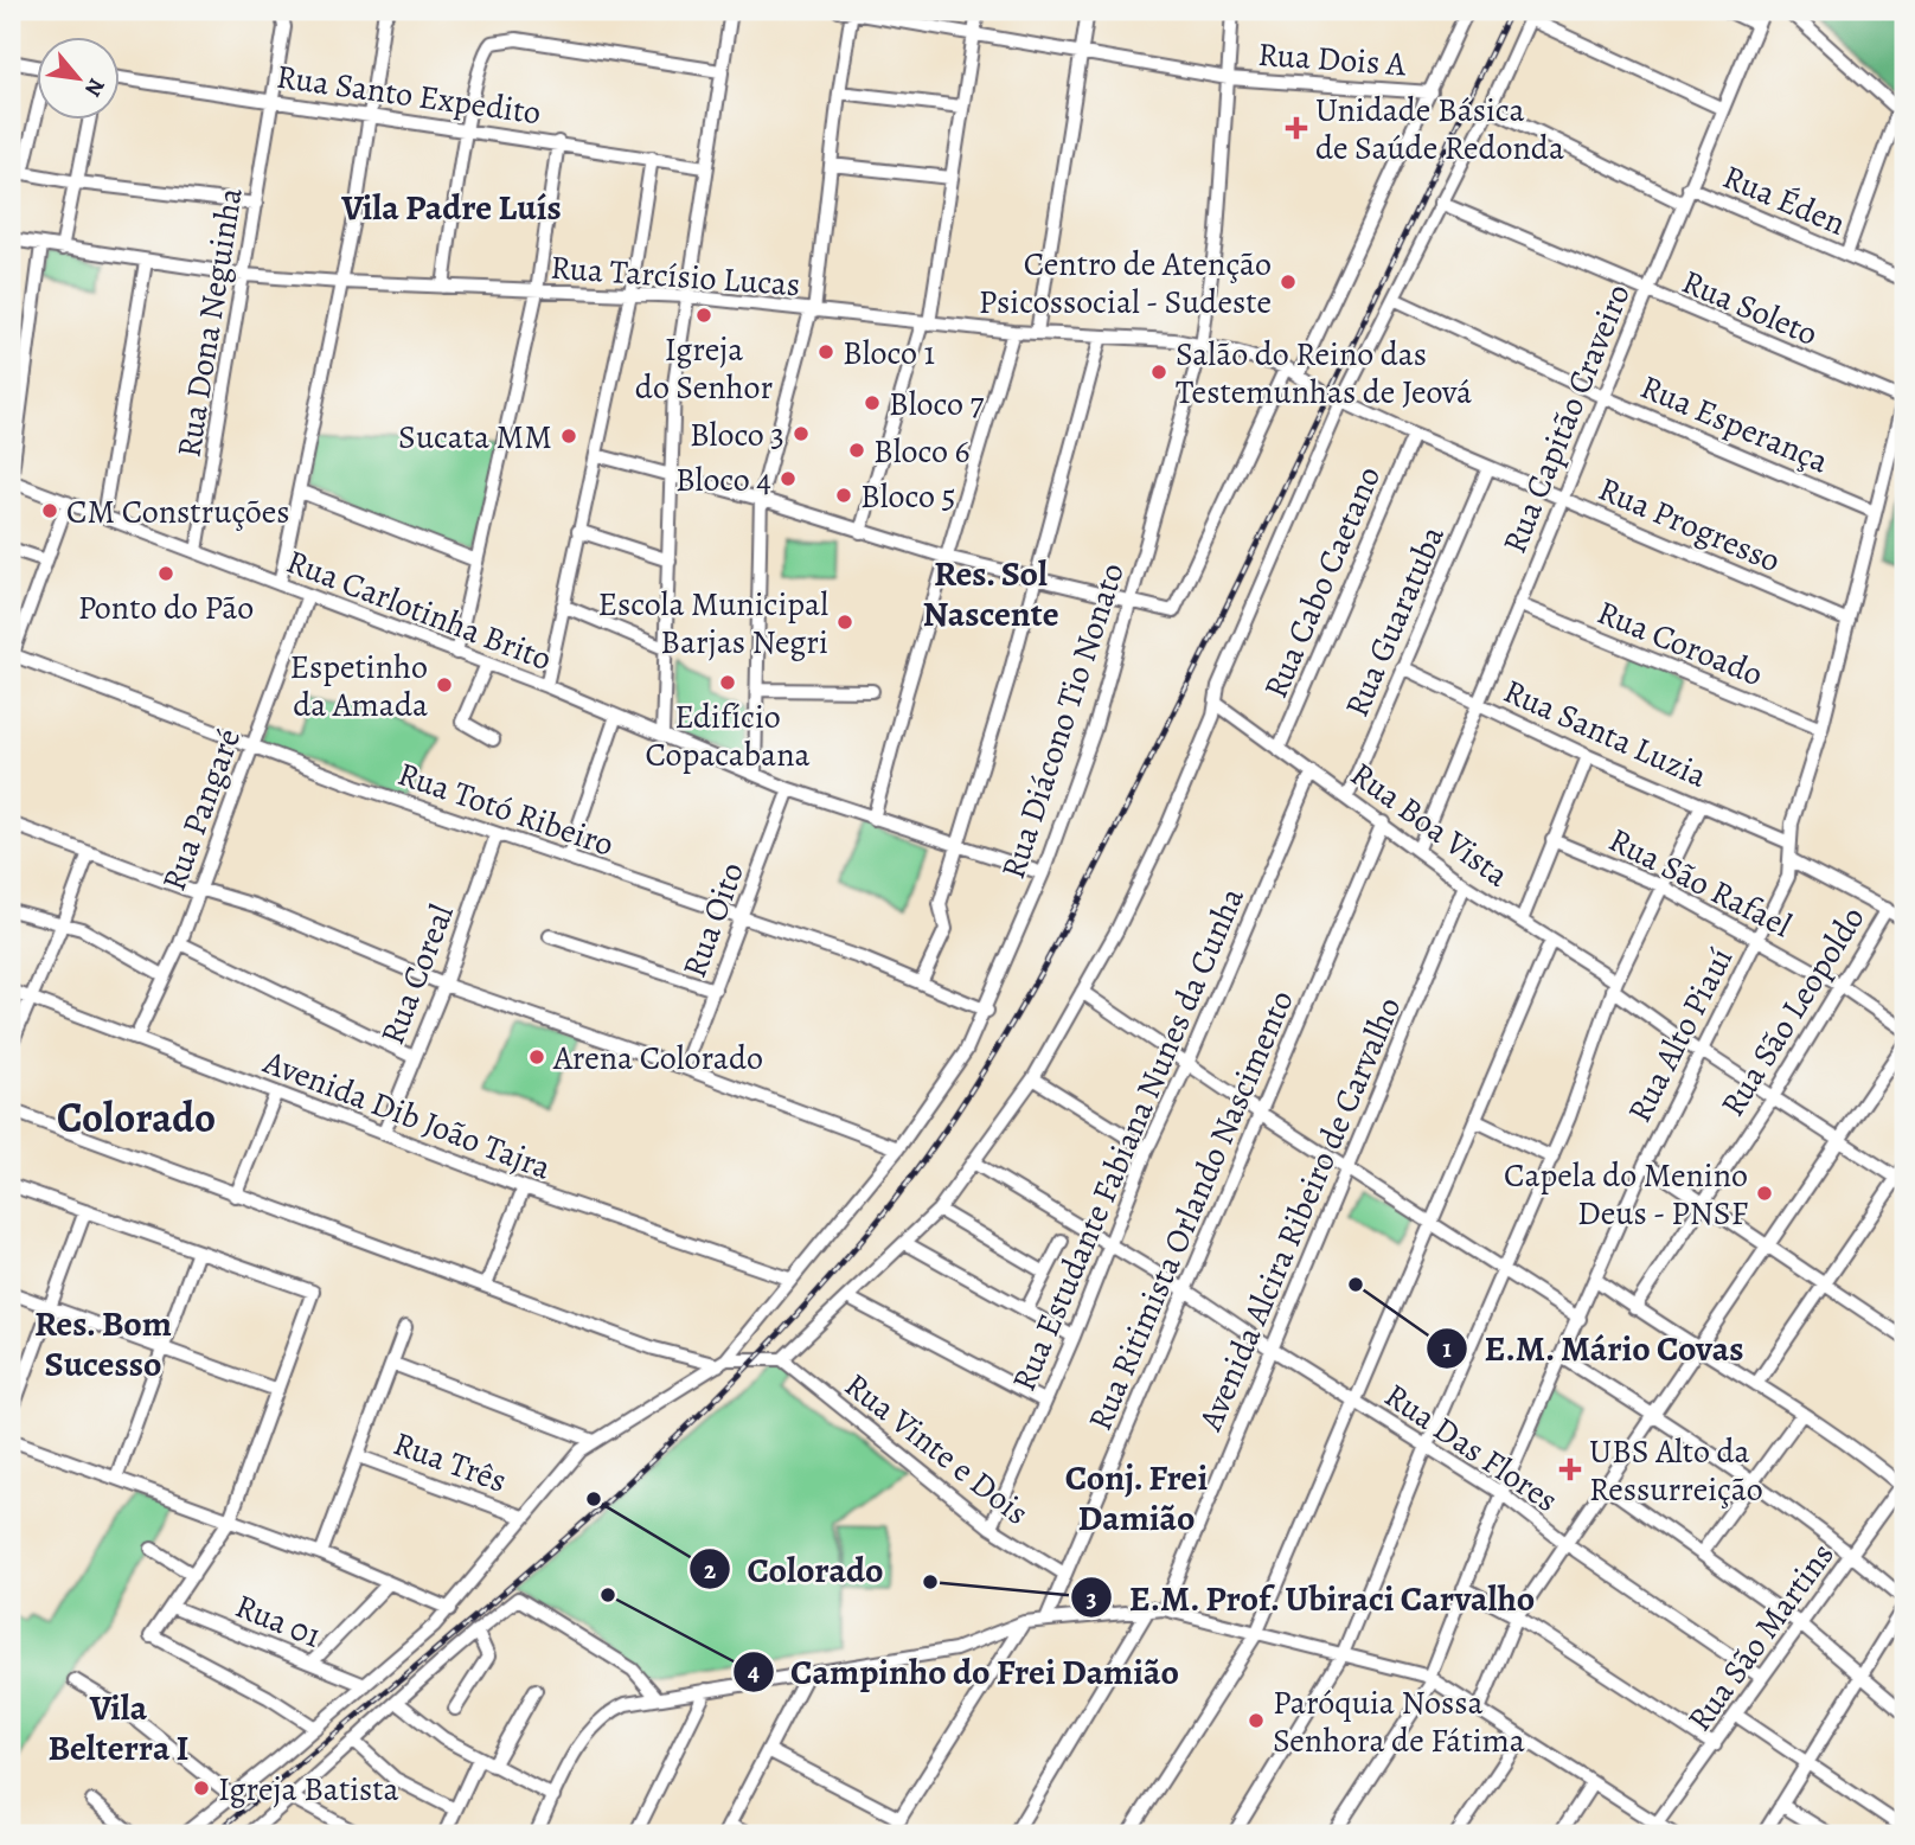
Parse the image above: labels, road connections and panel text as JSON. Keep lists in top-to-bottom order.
{
  "streets": {
    "street": [
      "Rua Dois A",
      "Rua Santo Expedito",
      "Rua Éden",
      "Rua Tarcísio Lucas",
      "Rua Soleto",
      "Rua Dona Neguinha",
      "Rua Capitão Craveiro",
      "Rua Esperança",
      "Rua Progresso",
      "Rua Cabo Caetano",
      "Rua Carlotinha Brito",
      "Rua Guaratuba",
      "Rua Coroado",
      "Rua Diácono Tio Nonato",
      "Rua Santa Luzia",
      "Rua Totó Ribeiro",
      "Rua Pangaré",
      "Rua Boa Vista",
      "Rua São Rafael",
      "Rua Oito",
      "Rua Coreal",
      "Rua São Leopoldo",
      "Rua Alto Piauí",
      "Avenida Dib João Tajra",
      "Rua Estudante Fabiana Nunes da Cunha",
      "Rua Ritimista Orlando Nascimento",
      "Avenida Alcira Ribeiro de Carvalho",
      "Rua Das Flores",
      "Rua Vinte e Dois",
      "Rua Três",
      "Rua 01",
      "Rua São Martins"
    ]
  },
  "crossings": [
    ["Rua Dois A", "Rua Diácono Tio Nonato"],
    ["Rua Santo Expedito", "Rua Dona Neguinha"],
    ["Rua Éden", "Rua Capitão Craveiro"],
    ["Rua Tarcísio Lucas", "Rua Dona Neguinha"],
    ["Rua Tarcísio Lucas", "Rua Progresso"],
    ["Rua Tarcísio Lucas", "Rua Diácono Tio Nonato"],
    ["Rua Soleto", "Rua Capitão Craveiro"],
    ["Rua Soleto", "Rua Alto Piauí"],
    ["Rua Dona Neguinha", "Rua Carlotinha Brito"],
    ["Rua Capitão Craveiro", "Rua Esperança"],
    ["Rua Capitão Craveiro", "Rua Progresso"],
    ["Rua Capitão Craveiro", "Rua Coroado"],
    ["Rua Capitão Craveiro", "Rua Santa Luzia"],
    ["Rua Capitão Craveiro", "Rua Boa Vista"],
    ["Rua Esperança", "Rua Alto Piauí"],
    ["Rua Progresso", "Rua Cabo Caetano"],
    ["Rua Progresso", "Rua Guaratuba"],
    ["Rua Progresso", "Rua Alto Piauí"],
    ["Rua Cabo Caetano", "Rua Boa Vista"],
    ["Rua Carlotinha Brito", "Rua Diácono Tio Nonato"],
    ["Rua Carlotinha Brito", "Rua Pangaré"],
    ["Rua Carlotinha Brito", "Rua Oito"],
    ["Rua Guaratuba", "Rua Santa Luzia"],
    ["Rua Guaratuba", "Rua Boa Vista"],
    ["Rua Coroado", "Rua Alto Piauí"],
    ["Rua Diácono Tio Nonato", "Rua Totó Ribeiro"],
    ["Rua Diácono Tio Nonato", "Avenida Dib João Tajra"],
    ["Rua Diácono Tio Nonato", "Rua Vinte e Dois"],
    ["Rua Diácono Tio Nonato", "Rua Três"],
    ["Rua Diácono Tio Nonato", "Rua 01"],
    ["Rua Santa Luzia", "Rua Alto Piauí"],
    ["Rua Totó Ribeiro", "Rua Pangaré"],
    ["Rua Totó Ribeiro", "Rua Oito"],
    ["Rua Totó Ribeiro", "Rua Coreal"],
    ["Rua Pangaré", "Avenida Dib João Tajra"],
    ["Rua Boa Vista", "Rua São Leopoldo"],
    ["Rua Boa Vista", "Rua Alto Piauí"],
    ["Rua Boa Vista", "Rua Estudante Fabiana Nunes da Cunha"],
    ["Rua Boa Vista", "Rua Ritimista Orlando Nascimento"],
    ["Rua Boa Vista", "Avenida Alcira Ribeiro de Carvalho"],
    ["Rua São Rafael", "Rua São Leopoldo"],
    ["Rua São Rafael", "Rua Alto Piauí"],
    ["Rua Coreal", "Avenida Dib João Tajra"],
    ["Rua Alto Piauí", "Rua Das Flores"],
    ["Rua Estudante Fabiana Nunes da Cunha", "Rua Das Flores"],
    ["Rua Estudante Fabiana Nunes da Cunha", "Rua Vinte e Dois"],
    ["Rua Ritimista Orlando Nascimento", "Rua Das Flores"],
    ["Rua Ritimista Orlando Nascimento", "Rua Vinte e Dois"],
    ["Avenida Alcira Ribeiro de Carvalho", "Rua Das Flores"],
    ["Rua Das Flores", "Rua São Martins"]
  ],
  "districts": [
    "Vila Padre Luís",
    "Res. Sol Nascente",
    "Colorado",
    "Res. Bom Sucesso",
    "Conj. Frei Damião",
    "Vila Belterra I"
  ],
  "places": {
    "health": ["Unidade Básica de Saúde Redonda", "UBS Alto da Ressurreição"],
    "other": [
      "Centro de Atenção Psicossocial - Sudeste",
      "Igreja do Senhor",
      "Bloco 1",
      "Salão do Reino das Testemunhas de Jeová",
      "Bloco 7",
      "Bloco 3",
      "Sucata MM",
      "Bloco 6",
      "Bloco 4",
      "Bloco 5",
      "CM Construções",
      "Ponto do Pão",
      "Escola Municipal Barjas Negri",
      "Edifício Copacabana",
      "Espetinho da Amada",
      "Arena Colorado",
      "Capela do Menino Deus - PNSF",
      "E.M. Mário Covas",
      "Colorado",
      "E.M. Prof. Ubiraci Carvalho",
      "Campinho do Frei Damião",
      "Paróquia Nossa Senhora de Fátima",
      "Igreja Batista"
    ]
  },
  "north": "bottom right"
}
